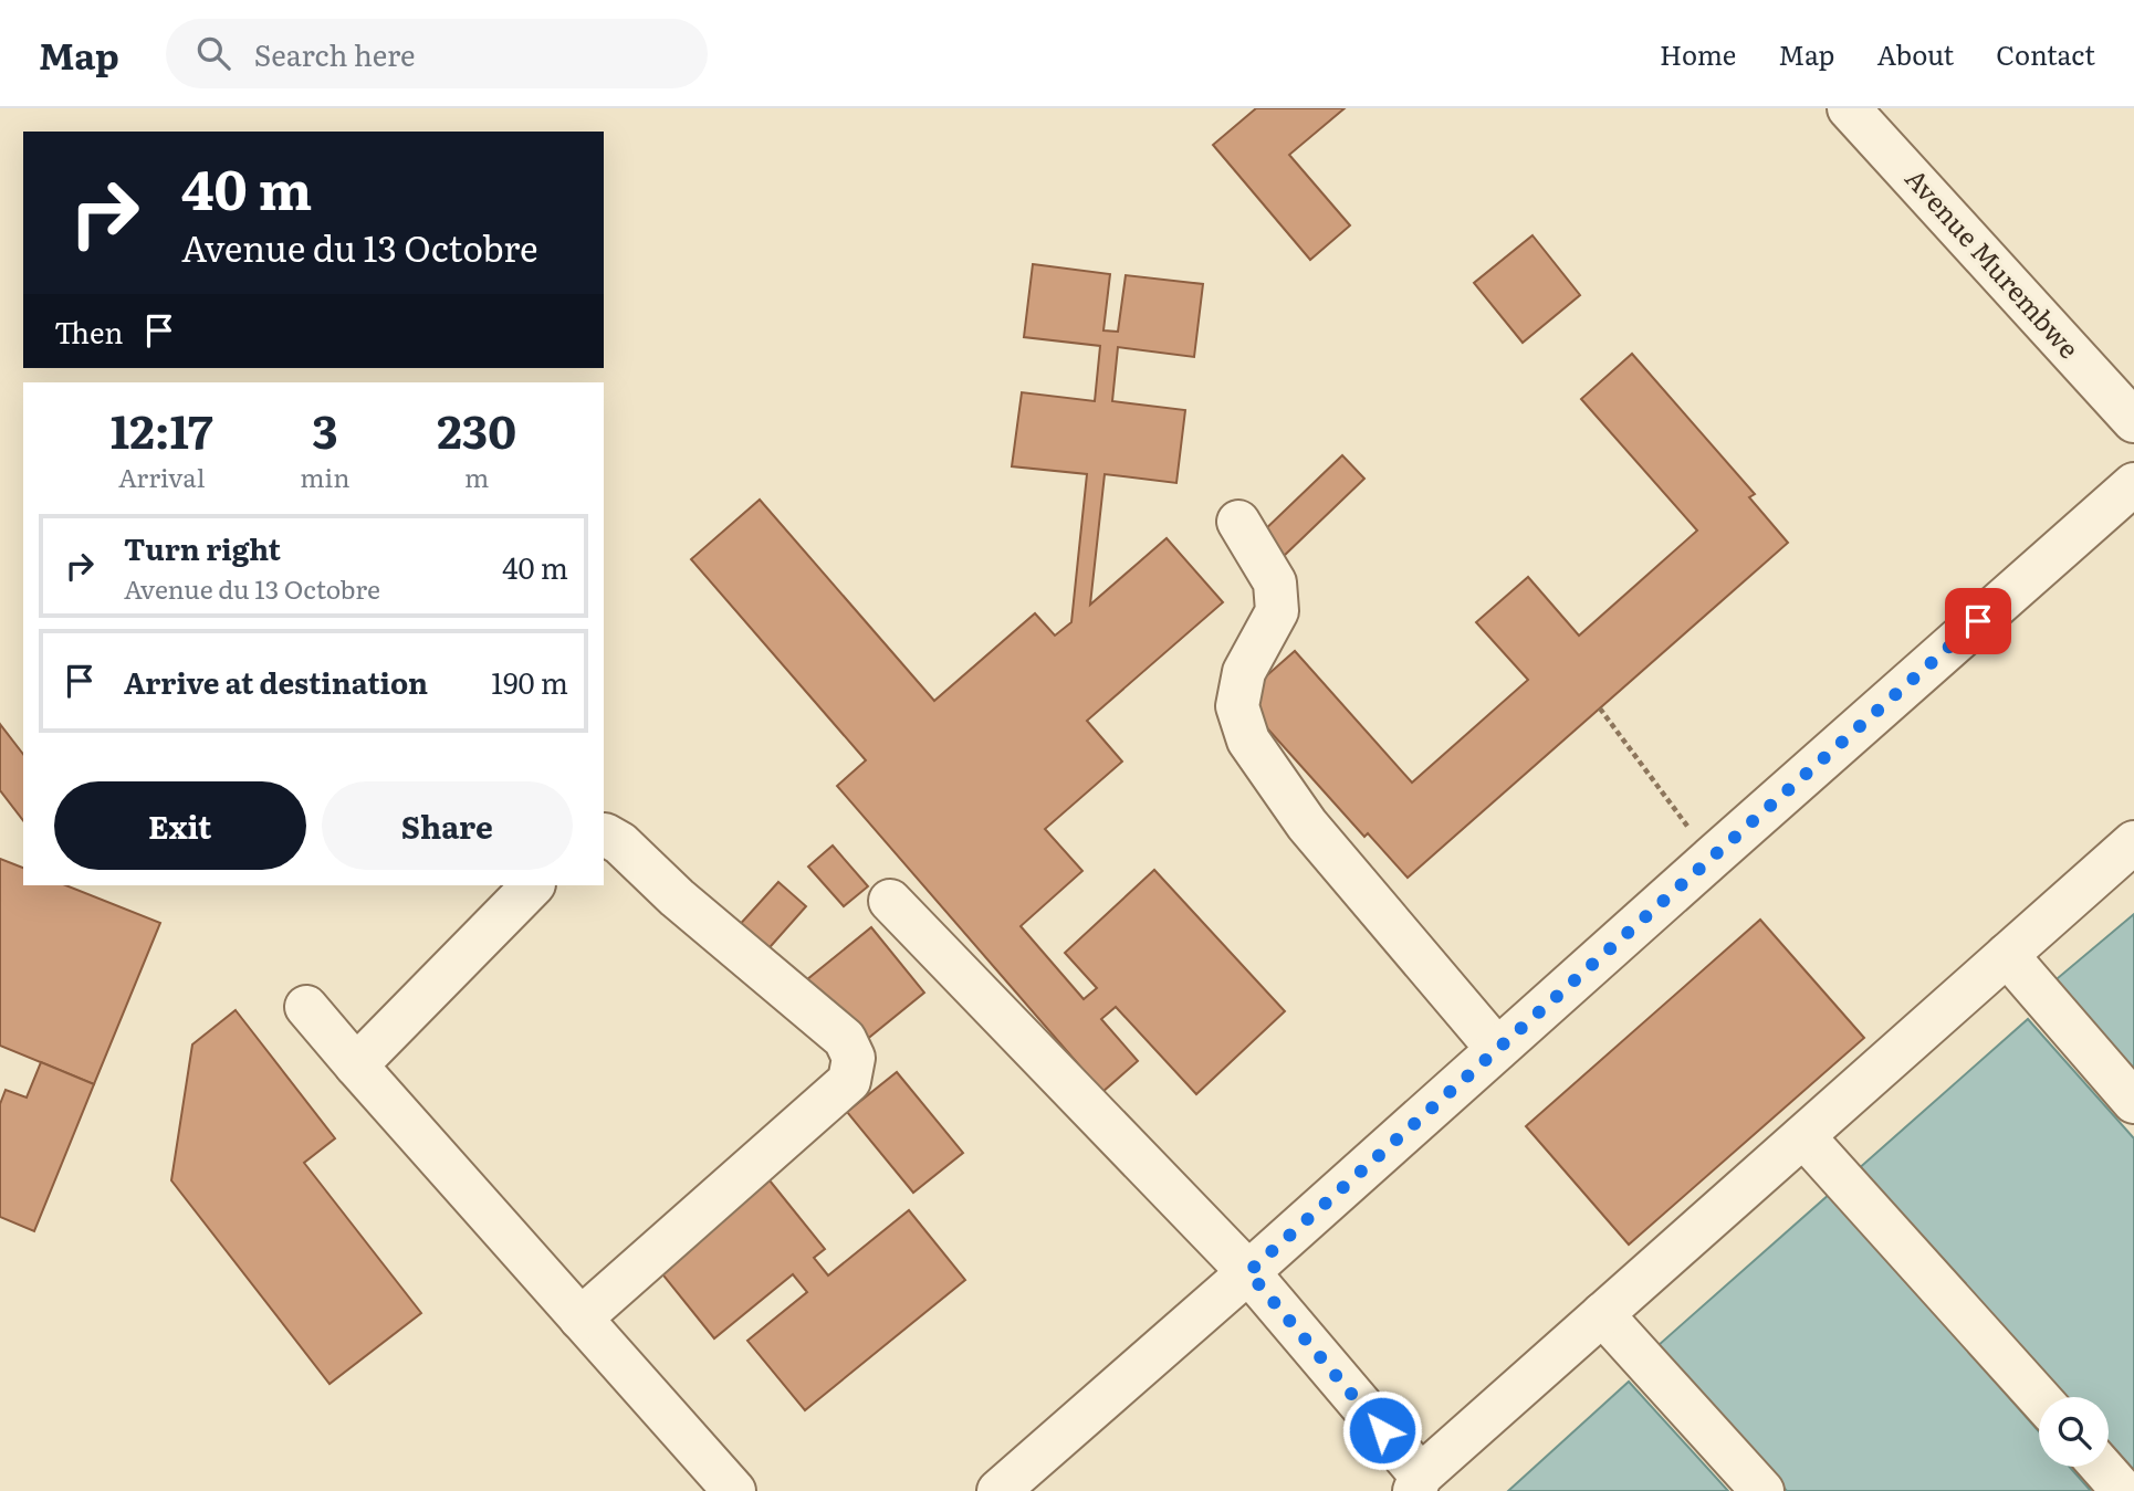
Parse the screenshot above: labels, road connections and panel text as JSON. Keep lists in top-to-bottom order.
{
  "streets": {
    "street": ["Avenue Murembwe"]
  },
  "page": {
    "header": "Map",
    "search": "Search here",
    "nav": [
      "Home",
      "Map",
      "About",
      "Contact"
    ],
    "turn": ["40 m", "Avenue du 13 Octobre"],
    "then": "Then",
    "eta": [
      "12:17",
      "Arrival",
      "3",
      "min",
      "230",
      "m"
    ],
    "list": [
      {
        "name": "Turn right",
        "note": "Avenue du 13 Octobre",
        "value": "40 m"
      },
      {
        "name": "Arrive at destination",
        "value": "190 m"
      }
    ],
    "buttons": ["Exit", "Share"]
  }
}
